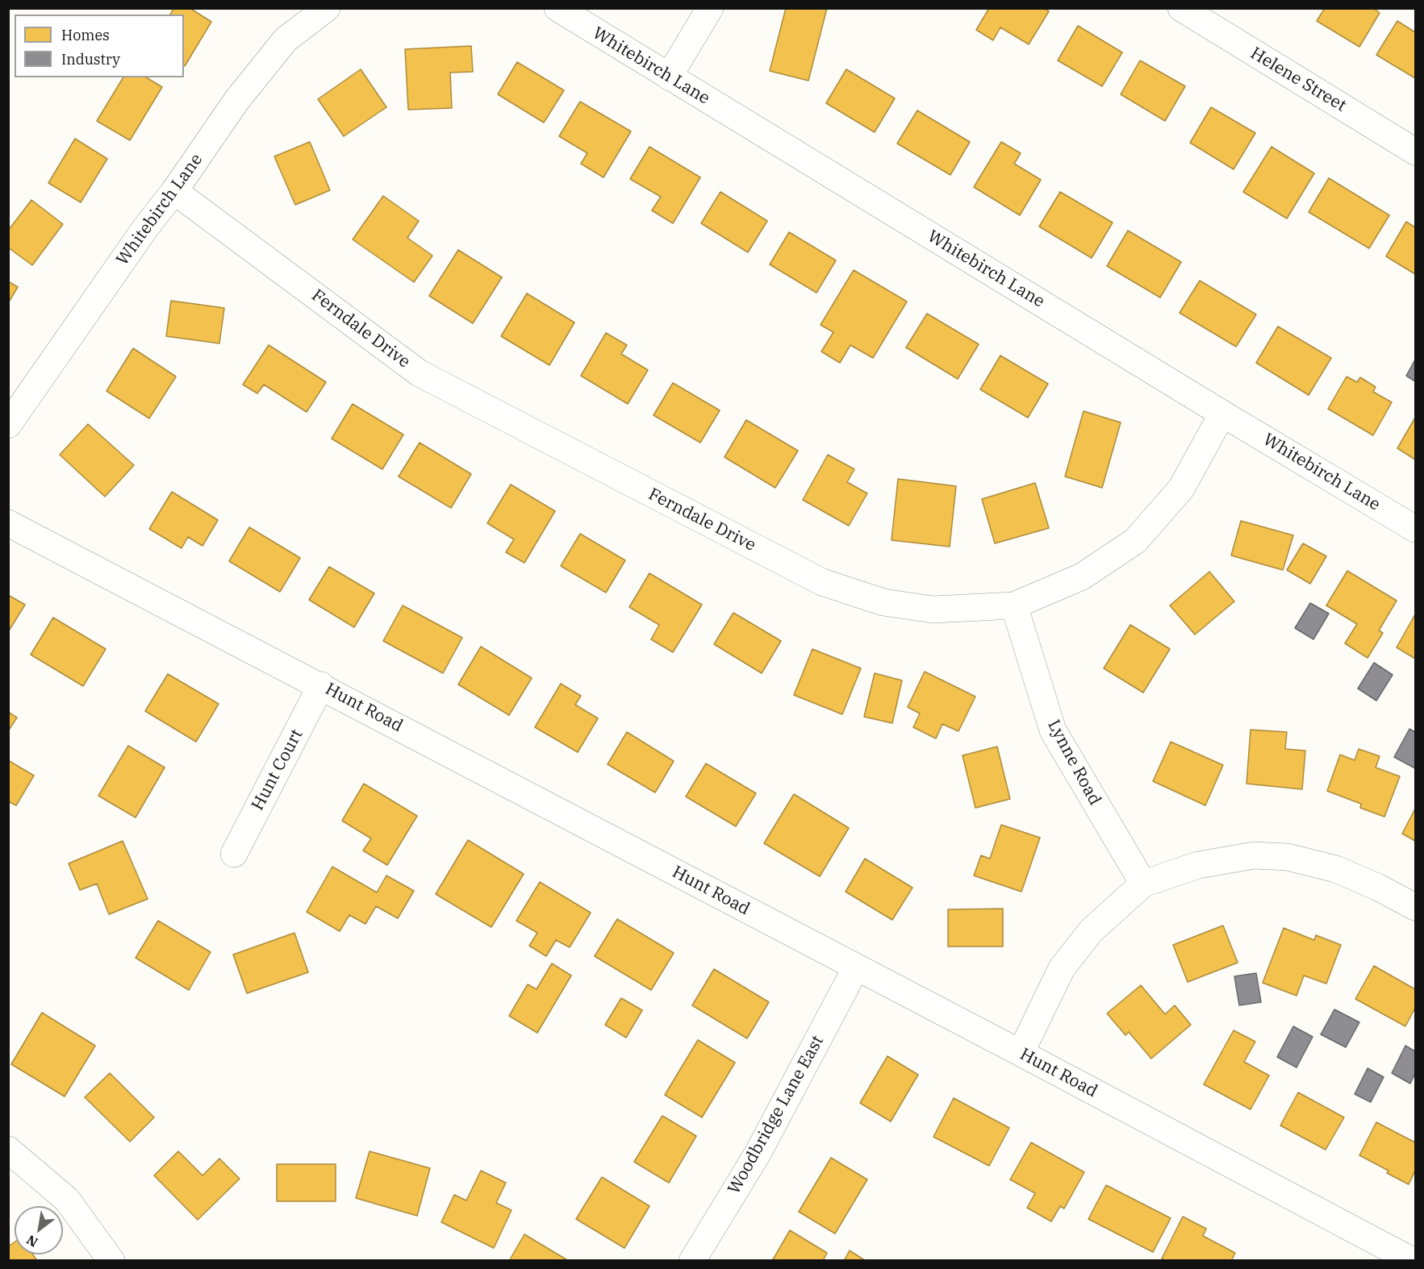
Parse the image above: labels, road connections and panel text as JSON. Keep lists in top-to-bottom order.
{
  "streets": {
    "street": [
      "Whitebirch Lane",
      "Helene Street",
      "Ferndale Drive",
      "Hunt Road",
      "Lynne Road",
      "Hunt Court",
      "Woodbridge Lane East"
    ]
  },
  "crossings": [
    ["Whitebirch Lane", "Ferndale Drive"],
    ["Ferndale Drive", "Lynne Road"],
    ["Hunt Road", "Hunt Court"],
    ["Hunt Road", "Woodbridge Lane East"]
  ],
  "legend": ["Homes", "Industry"],
  "north": "bottom left"
}
